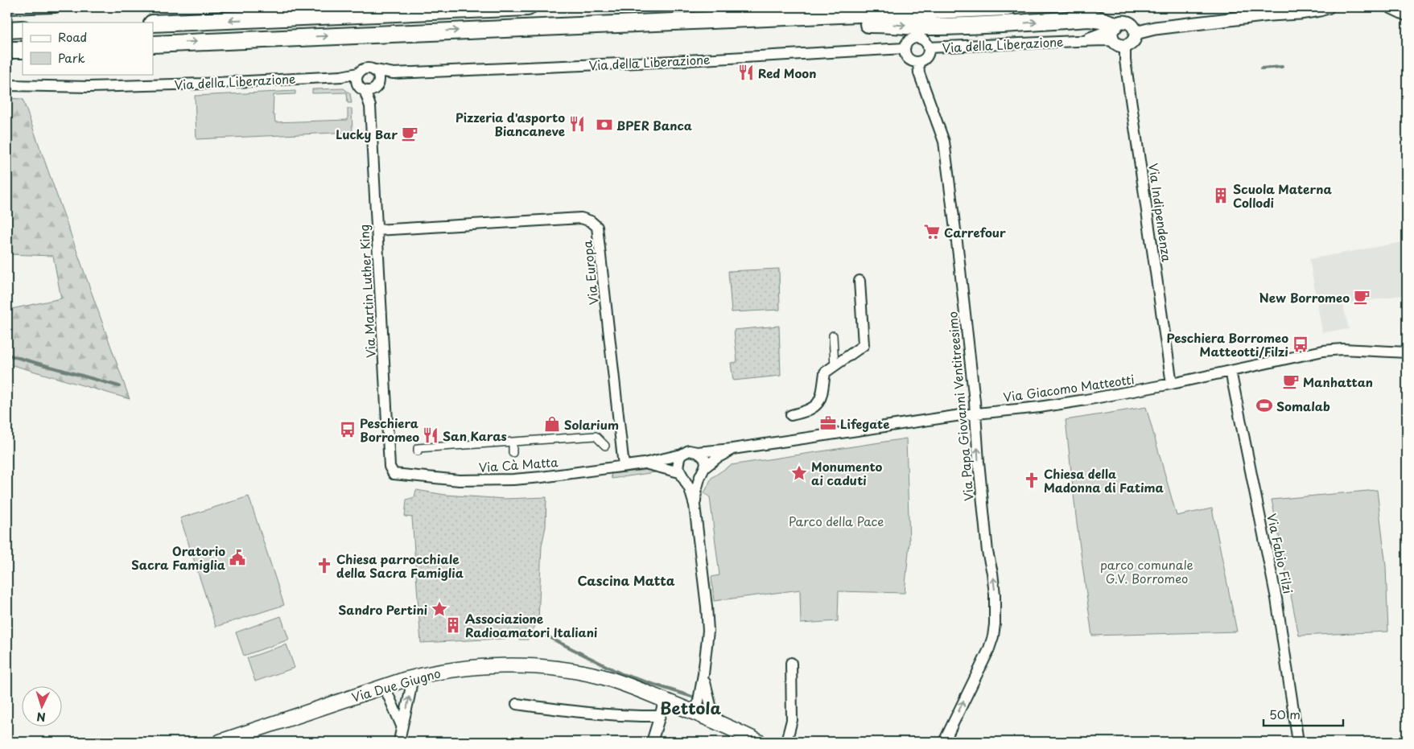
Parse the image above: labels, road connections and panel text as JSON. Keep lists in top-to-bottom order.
{
  "streets": {
    "main road": ["Via Due Giugno"],
    "street": [
      "Via della Liberazione",
      "Via Indipendenza",
      "Via Europa",
      "Via Martin Luther King",
      "Via Giacomo Matteotti",
      "Via Papa Giovanni Ventitreesimo",
      "Via Cà Matta",
      "Via Fabio Filzi"
    ]
  },
  "crossings": [
    ["Via della Liberazione", "Via Indipendenza"],
    ["Via della Liberazione", "Via Martin Luther King"],
    ["Via della Liberazione", "Via Papa Giovanni Ventitreesimo"],
    ["Via Indipendenza", "Via Giacomo Matteotti"],
    ["Via Europa", "Via Martin Luther King"],
    ["Via Europa", "Via Cà Matta"],
    ["Via Martin Luther King", "Via Cà Matta"],
    ["Via Giacomo Matteotti", "Via Papa Giovanni Ventitreesimo"],
    ["Via Giacomo Matteotti", "Via Cà Matta"],
    ["Via Giacomo Matteotti", "Via Fabio Filzi"],
    ["Via Giacomo Matteotti", "Via Due Giugno"]
  ],
  "one_way": ["Via Papa Giovanni Ventitreesimo"],
  "districts": ["Cascina Matta", "Bettola"],
  "parks": ["Parco della Pace", "parco comunale G.V. Borromeo"],
  "places": {
    "restaurant": ["Red Moon", "Pizzeria d'asporto Biancaneve", "San Karas"],
    "bank": ["BPER Banca"],
    "cafe": ["Lucky Bar", "New Borromeo", "Manhattan"],
    "building": ["Scuola Materna Collodi", "Associazione Radioamatori Italiani"],
    "supermarket": ["Carrefour"],
    "bus stop": ["Peschiera Borromeo Matteotti/Filzi", "Peschiera Borromeo"],
    "sports": ["Somalab"],
    "office": ["Lifegate"],
    "shop": ["Solarium"],
    "place": ["Monumento ai caduti", "Sandro Pertini"],
    "church": ["Chiesa della Madonna di Fatima", "Chiesa parrocchiale della Sacra Famiglia"],
    "public building": ["Oratorio Sacra Famiglia"]
  },
  "legend": ["Road", "Park"],
  "scale_bar": "50 m",
  "north": "bottom"
}
